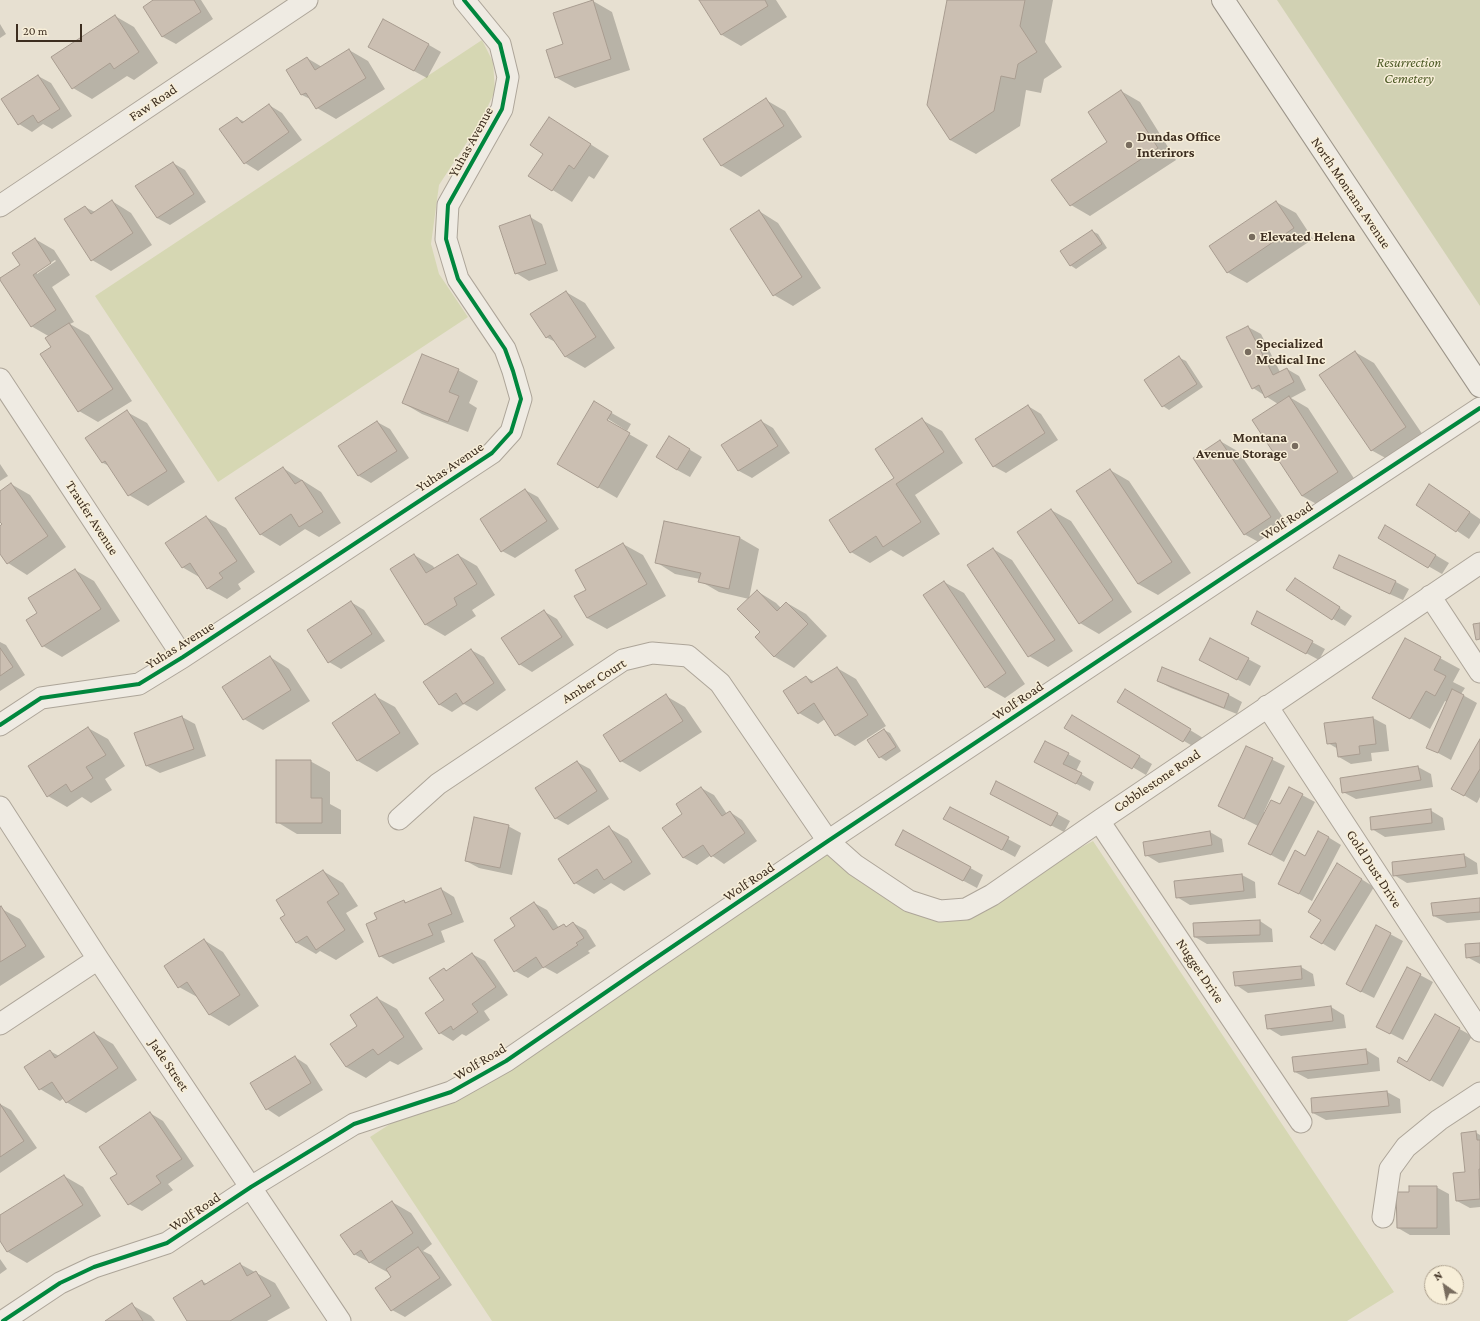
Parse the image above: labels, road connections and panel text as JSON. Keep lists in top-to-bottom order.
{
  "streets": {
    "main road": ["North Montana Avenue"],
    "street": [
      "Faw Road",
      "Yuhas Avenue",
      "Traufer Avenue",
      "Wolf Road",
      "Amber Court",
      "Cobblestone Road",
      "Gold Dust Drive",
      "Nugget Drive",
      "Jade Street"
    ]
  },
  "crossings": [
    ["Yuhas Avenue", "Traufer Avenue"],
    ["Wolf Road", "Amber Court"],
    ["Wolf Road", "Cobblestone Road"],
    ["Wolf Road", "Jade Street"],
    ["Amber Court", "Cobblestone Road"],
    ["Cobblestone Road", "Gold Dust Drive"],
    ["Cobblestone Road", "Nugget Drive"]
  ],
  "parks": ["Resurrection Cemetery"],
  "places": [
    "Dundas Office Interirors",
    "Elevated Helena",
    "Specialized Medical Inc",
    "Montana Avenue Storage"
  ],
  "scale_bar": "20 m",
  "north": "top left"
}
